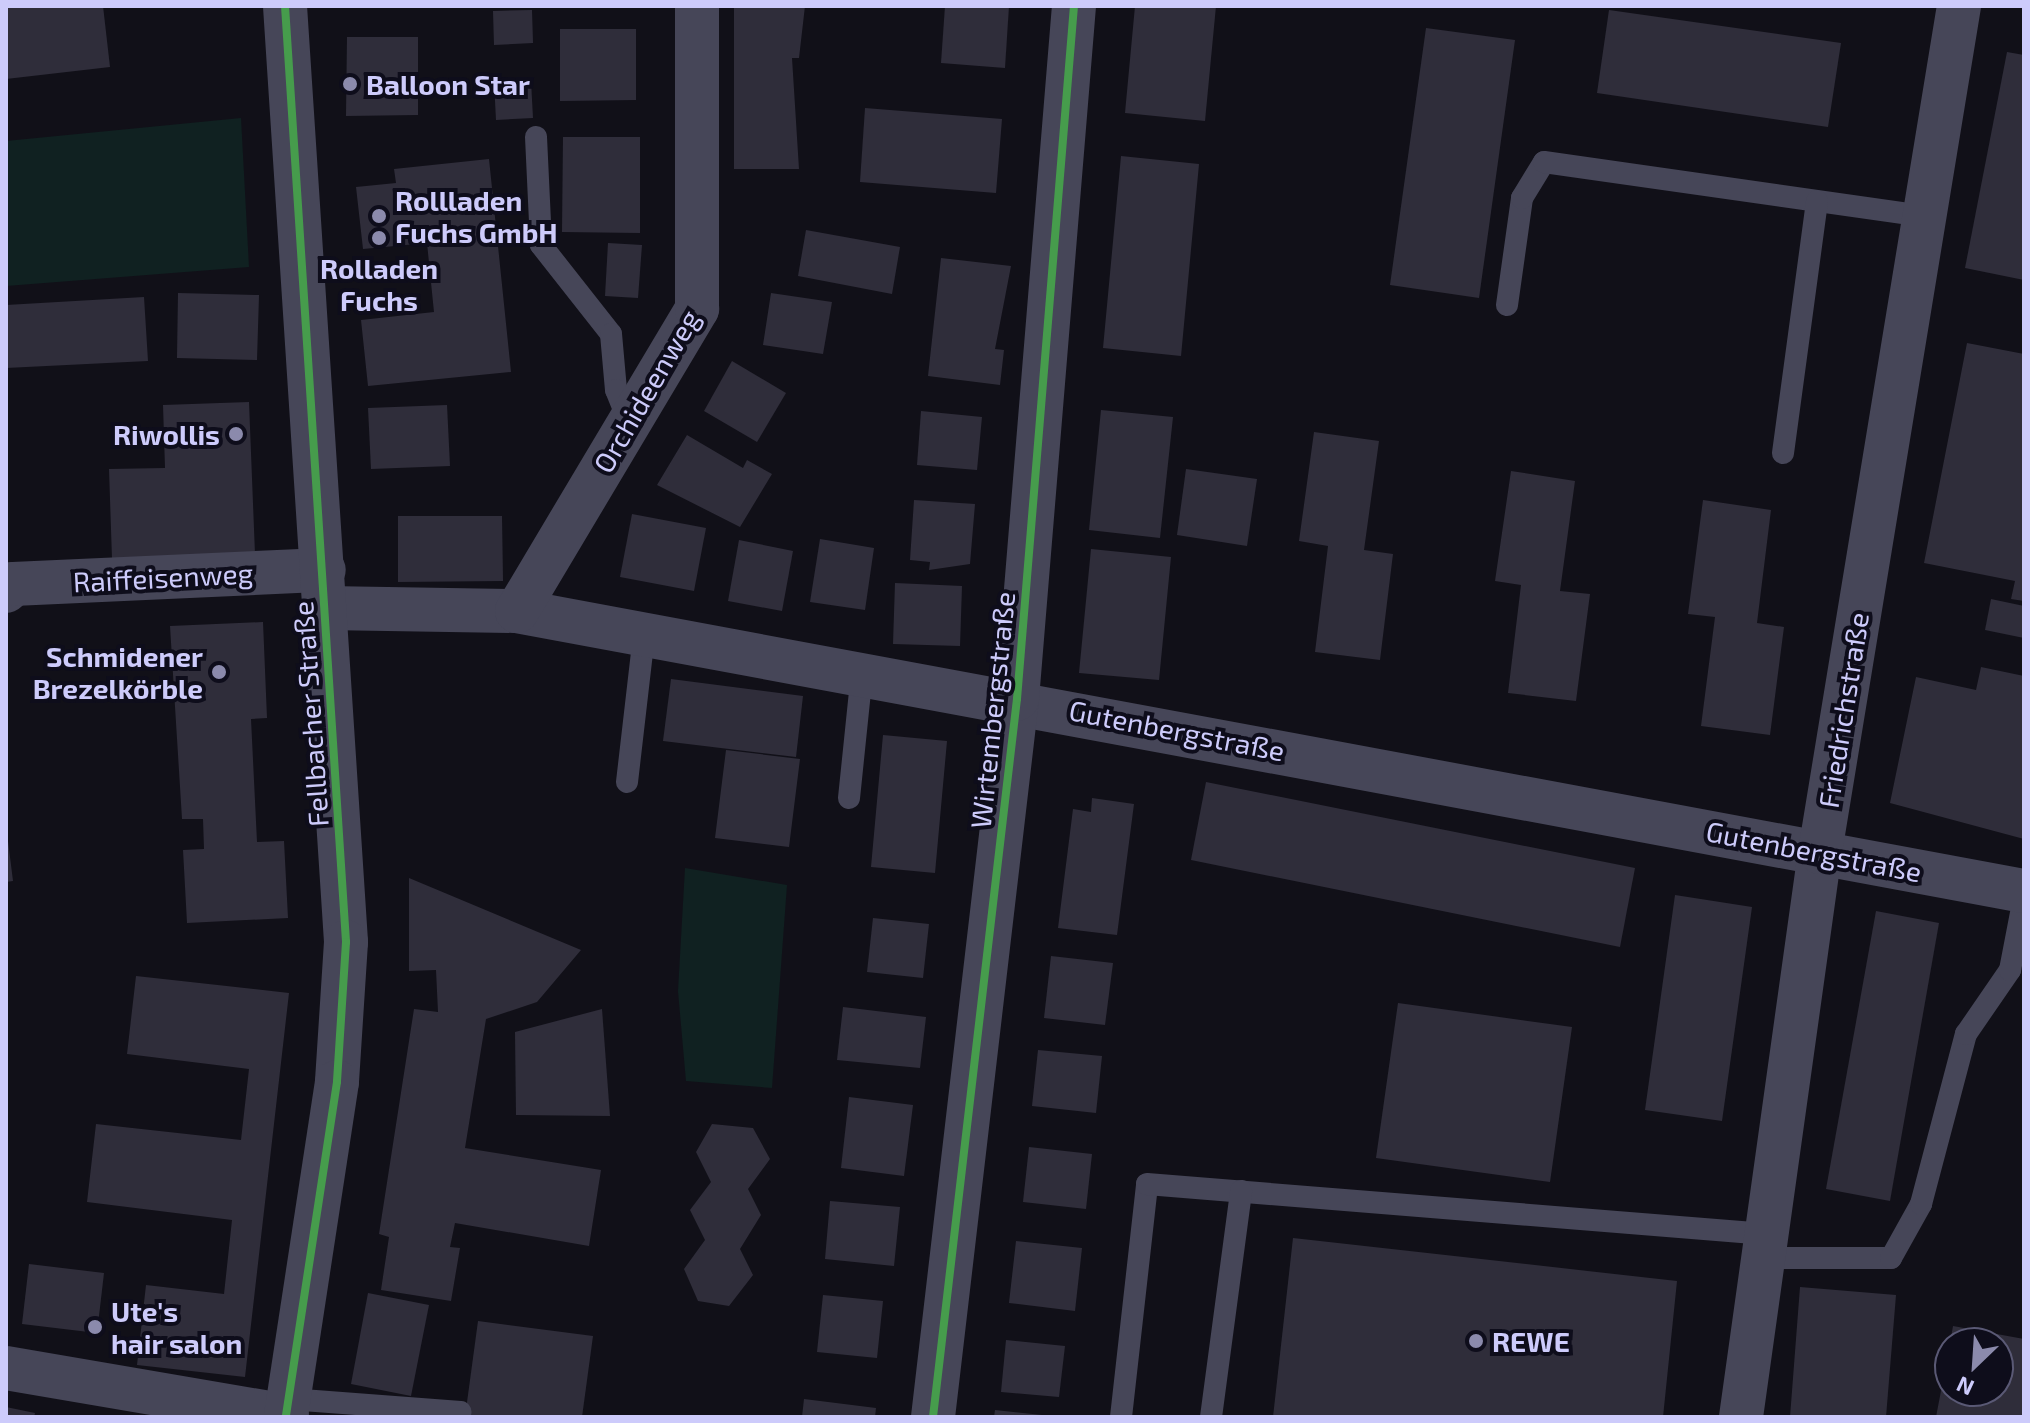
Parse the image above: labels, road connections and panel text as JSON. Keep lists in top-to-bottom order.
{
  "streets": {
    "street": [
      "Orchideenweg",
      "Raiffeisenweg",
      "Wirtembergstraße",
      "Friedrichstraße",
      "Fellbacher Straße",
      "Gutenbergstraße"
    ]
  },
  "crossings": [
    ["Orchideenweg", "Gutenbergstraße"],
    ["Raiffeisenweg", "Fellbacher Straße"],
    ["Raiffeisenweg", "Gutenbergstraße"],
    ["Wirtembergstraße", "Gutenbergstraße"],
    ["Friedrichstraße", "Gutenbergstraße"],
    ["Fellbacher Straße", "Gutenbergstraße"]
  ],
  "places": [
    "Balloon Star",
    "Rollladen Fuchs GmbH",
    "Rolladen Fuchs",
    "Riwollis",
    "Schmidener Brezelkörble",
    "Ute's hair salon",
    "REWE"
  ],
  "north": "bottom left"
}
